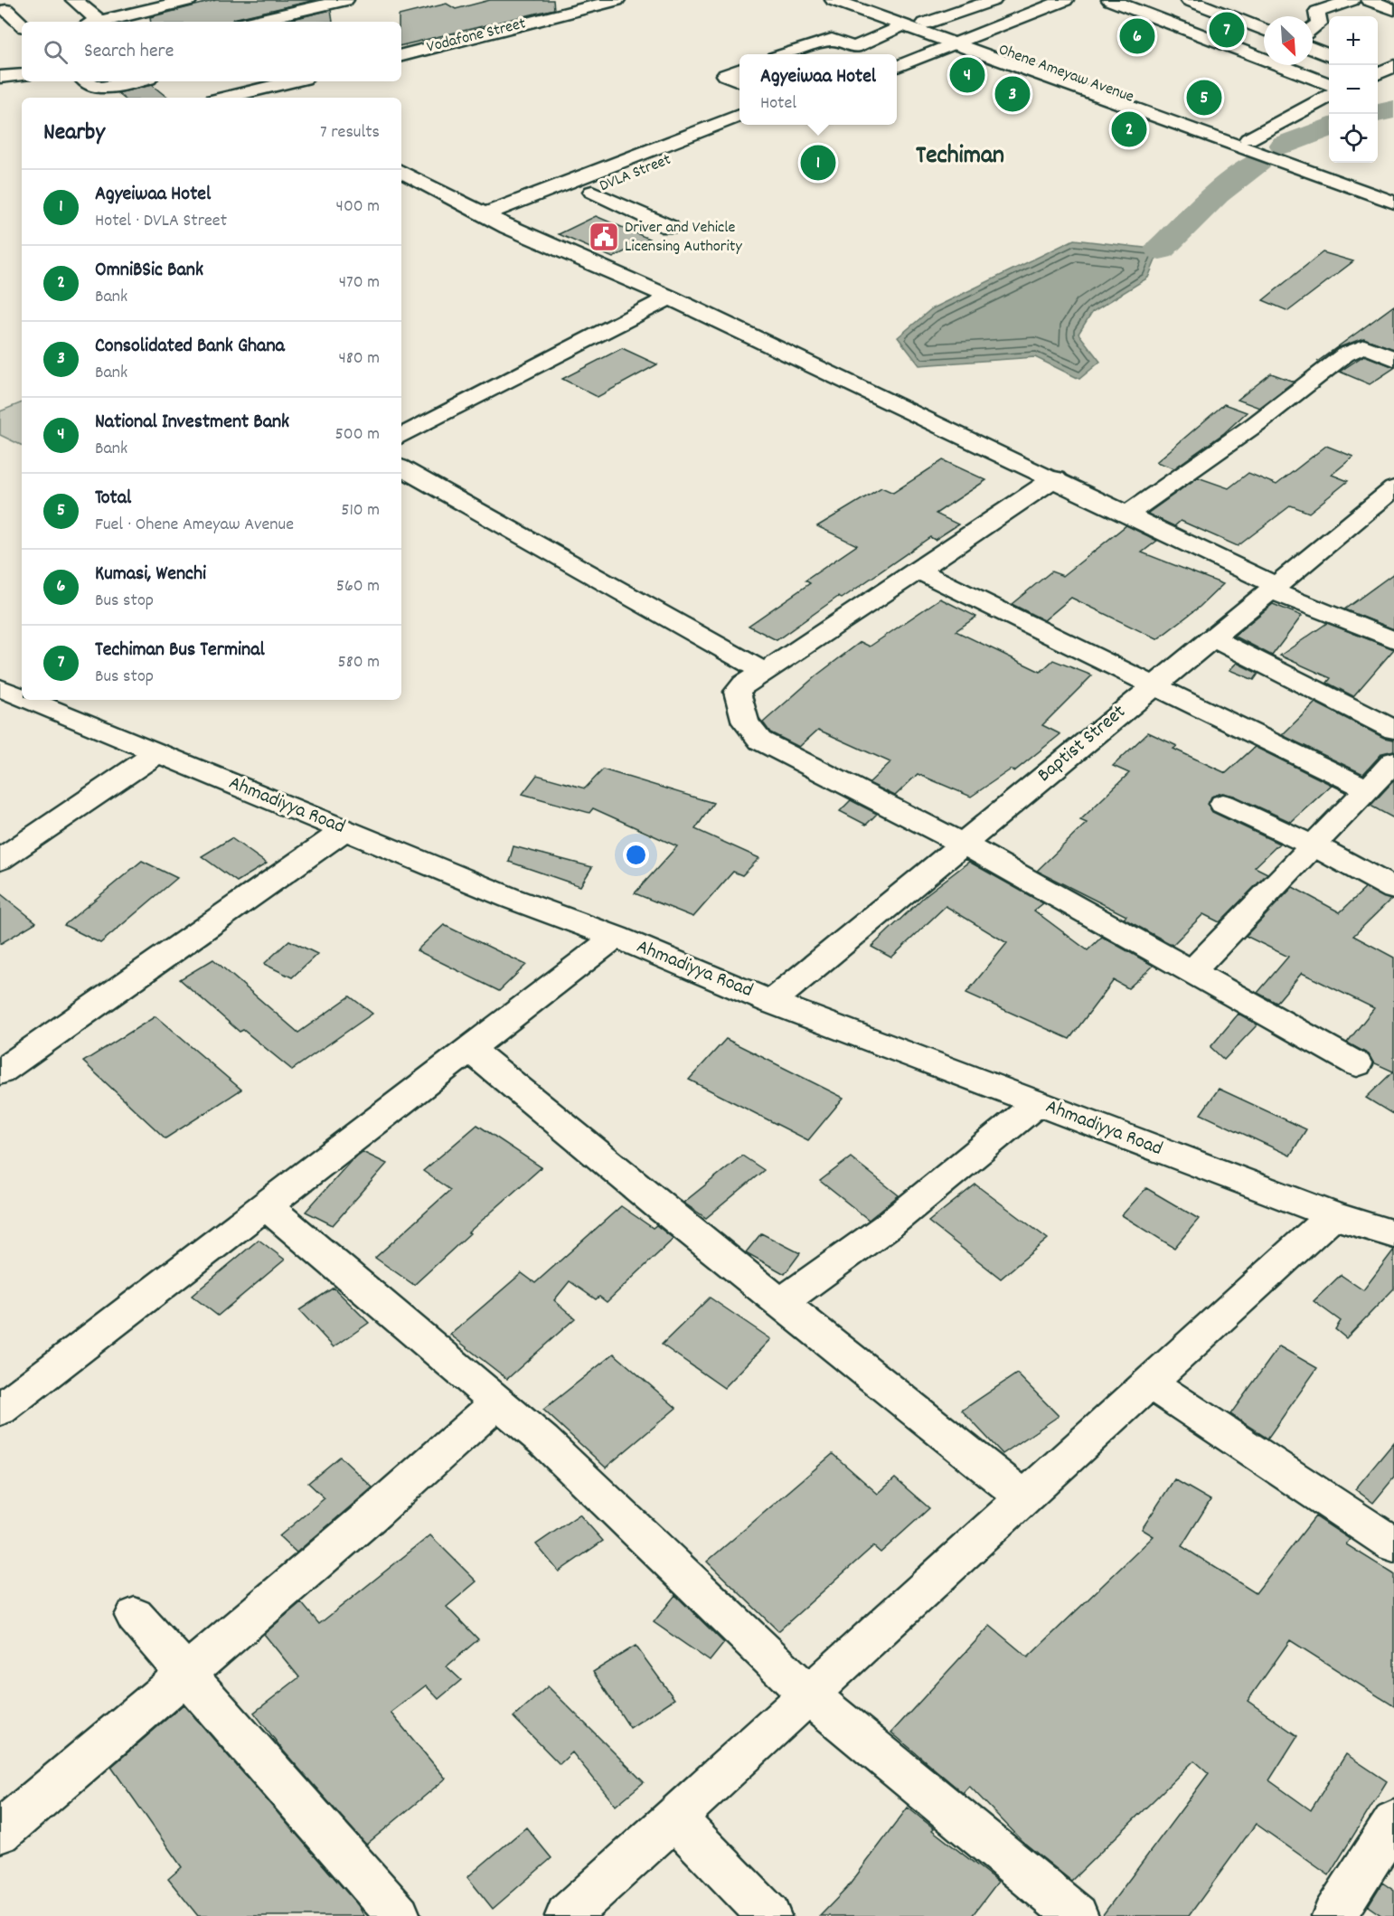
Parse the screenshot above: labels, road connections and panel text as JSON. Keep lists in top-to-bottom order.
{
  "streets": {
    "main road": [
      "Vodafone Street",
      "Ohene Ameyaw Avenue",
      "DVLA Street",
      "Baptist Street",
      "Ahmadiyya Road"
    ]
  },
  "crossings": [
    ["Baptist Street", "Ahmadiyya Road"]
  ],
  "districts": ["Techiman"],
  "places": {
    "public building": ["Driver and Vehicle Licensing Authority"]
  },
  "north": "bottom right",
  "page": {
    "pins": [
      "7",
      "6",
      "4",
      "3",
      "5",
      "2",
      "1"
    ],
    "map_buttons": ["+", "−"],
    "search": "Search here",
    "popup": ["Agyeiwaa Hotel", "Hotel"],
    "heading": ["Nearby", "7 results"],
    "list": [
      {
        "mark": "1",
        "name": "Agyeiwaa Hotel",
        "note": "Hotel · DVLA Street",
        "value": "400 m"
      },
      {
        "mark": "2",
        "name": "OmniBSic Bank",
        "note": "Bank",
        "value": "470 m"
      },
      {
        "mark": "3",
        "name": "Consolidated Bank Ghana",
        "note": "Bank",
        "value": "480 m"
      },
      {
        "mark": "4",
        "name": "National Investment Bank",
        "note": "Bank",
        "value": "500 m"
      },
      {
        "mark": "5",
        "name": "Total",
        "note": "Fuel · Ohene Ameyaw Avenue",
        "value": "510 m"
      },
      {
        "mark": "6",
        "name": "Kumasi, Wenchi",
        "note": "Bus stop",
        "value": "560 m"
      },
      {
        "mark": "7",
        "name": "Techiman Bus Terminal",
        "note": "Bus stop",
        "value": "580 m"
      }
    ]
  }
}
